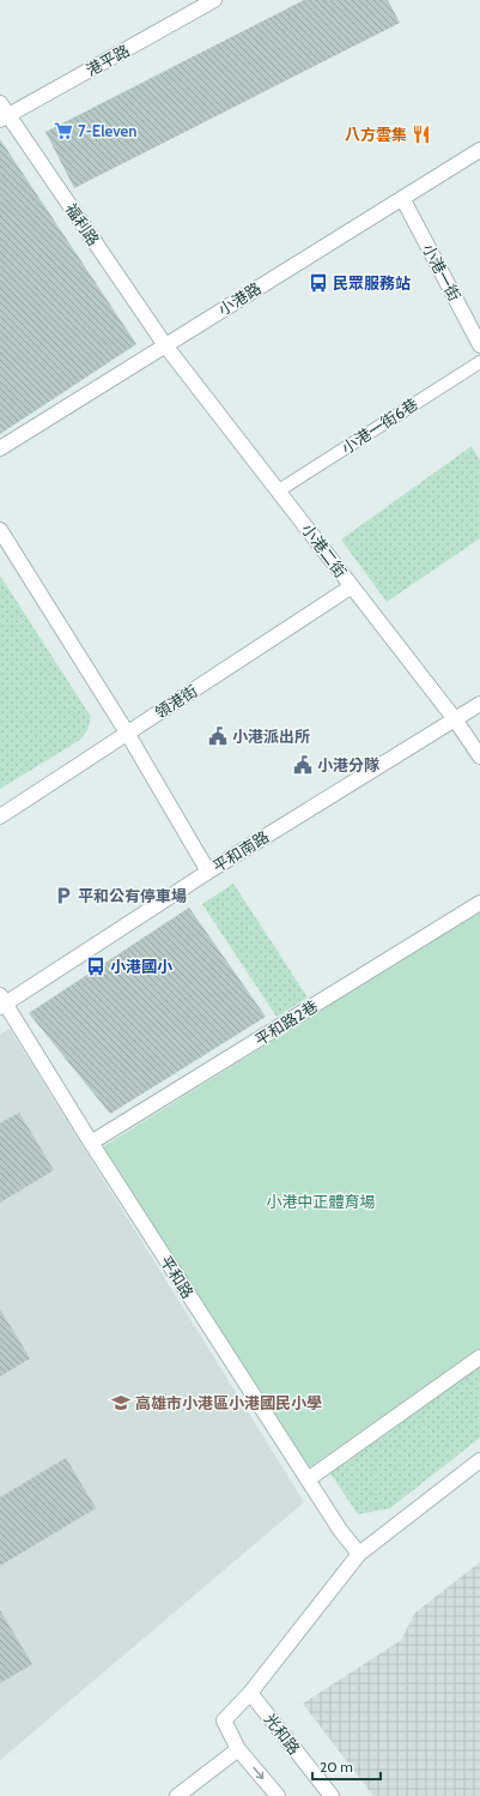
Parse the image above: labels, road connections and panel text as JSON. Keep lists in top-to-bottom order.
{
  "streets": {
    "street": [
      "港平路",
      "福利路",
      "小港一街",
      "小港路",
      "小港二街",
      "領港街",
      "平和南路",
      "平和路2巷",
      "平和路",
      "光和路"
    ],
    "lane": ["小港一街6巷"]
  },
  "crossings": [
    ["港平路", "福利路"],
    ["福利路", "小港路"],
    ["福利路", "小港二街"],
    ["小港一街", "小港路"],
    ["小港路", "小港二街"],
    ["小港一街6巷", "小港二街"],
    ["小港二街", "領港街"],
    ["小港二街", "平和南路"],
    ["平和南路", "平和路"],
    ["平和路2巷", "平和路"]
  ],
  "parks": ["小港中正體育場"],
  "places": {
    "supermarket": ["7-Eleven"],
    "restaurant": ["八方雲集"],
    "bus stop": ["民眾服務站", "小港國小"],
    "public building": ["小港派出所", "小港分隊"],
    "parking": ["平和公有停車場"],
    "school or university": ["高雄市小港區小港國民小學"]
  },
  "scale_bar": "20 m"
}
